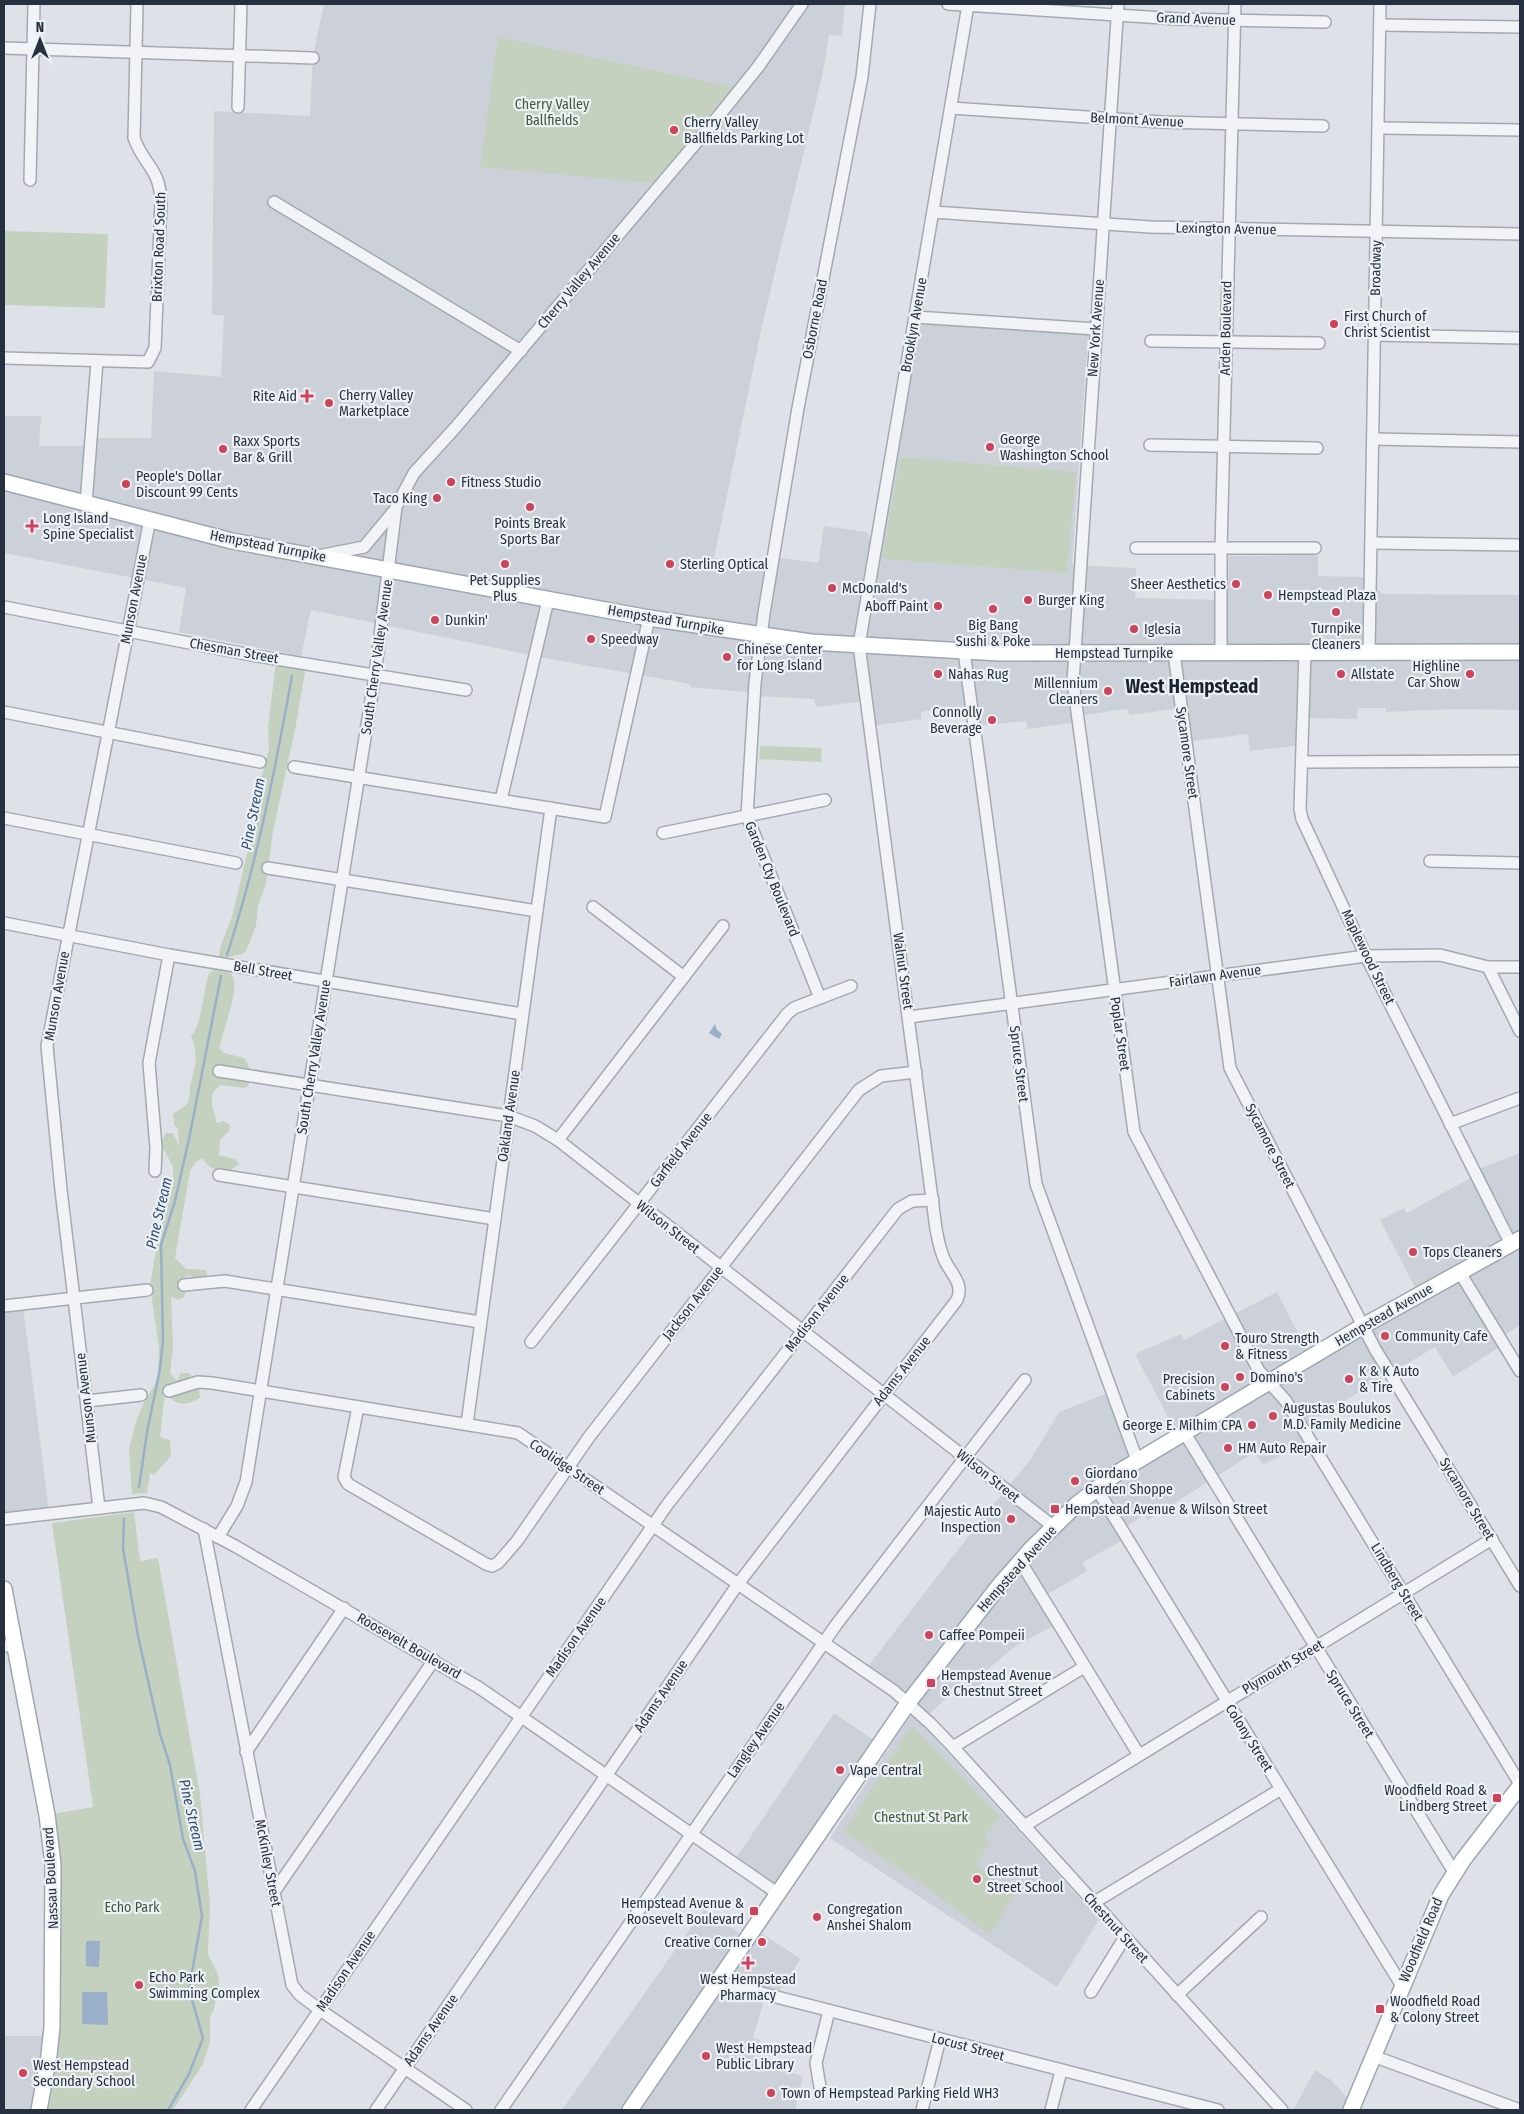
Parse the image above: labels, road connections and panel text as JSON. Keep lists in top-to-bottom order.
{
  "streets": {
    "main road": [
      "Hempstead Turnpike",
      "Hempstead Avenue",
      "Nassau Boulevard",
      "Woodfield Road"
    ],
    "street": [
      "Grand Avenue",
      "Belmont Avenue",
      "Lexington Avenue",
      "Brixton Road South",
      "Broadway",
      "Cherry Valley Avenue",
      "Osborne Road",
      "Brooklyn Avenue",
      "New York Avenue",
      "Arden Boulevard",
      "Munson Avenue",
      "Chesman Street",
      "South Cherry Valley Avenue",
      "Sycamore Street",
      "Garden Cty Boulevard",
      "Maplewood Street",
      "Bell Street",
      "Walnut Street",
      "Fairlawn Avenue",
      "Poplar Street",
      "Spruce Street",
      "Oakland Avenue",
      "Garfield Avenue",
      "Wilson Street",
      "Jackson Avenue",
      "Madison Avenue",
      "Adams Avenue",
      "Coolidge Street",
      "Lindberg Street",
      "Roosevelt Boulevard",
      "Plymouth Street",
      "Colony Street",
      "Langley Avenue",
      "McKinley Street",
      "Chestnut Street",
      "Locust Street"
    ]
  },
  "crossings": [
    ["Grand Avenue", "Brooklyn Avenue"],
    ["Grand Avenue", "New York Avenue"],
    ["Grand Avenue", "Arden Boulevard"],
    ["Belmont Avenue", "Brooklyn Avenue"],
    ["Belmont Avenue", "New York Avenue"],
    ["Belmont Avenue", "Arden Boulevard"],
    ["Lexington Avenue", "Broadway"],
    ["Lexington Avenue", "Brooklyn Avenue"],
    ["Lexington Avenue", "New York Avenue"],
    ["Lexington Avenue", "Arden Boulevard"],
    ["Broadway", "Hempstead Turnpike"],
    ["Cherry Valley Avenue", "Hempstead Turnpike"],
    ["Cherry Valley Avenue", "South Cherry Valley Avenue"],
    ["Osborne Road", "Hempstead Turnpike"],
    ["Osborne Road", "Garden Cty Boulevard"],
    ["Brooklyn Avenue", "Hempstead Turnpike"],
    ["Brooklyn Avenue", "Walnut Street"],
    ["New York Avenue", "Hempstead Turnpike"],
    ["New York Avenue", "Poplar Street"],
    ["Arden Boulevard", "Hempstead Turnpike"],
    ["Hempstead Turnpike", "Munson Avenue"],
    ["Hempstead Turnpike", "South Cherry Valley Avenue"],
    ["Hempstead Turnpike", "Sycamore Street"],
    ["Hempstead Turnpike", "Garden Cty Boulevard"],
    ["Hempstead Turnpike", "Maplewood Street"],
    ["Hempstead Turnpike", "Walnut Street"],
    ["Hempstead Turnpike", "Poplar Street"],
    ["Hempstead Turnpike", "Spruce Street"],
    ["Munson Avenue", "Chesman Street"],
    ["Munson Avenue", "Bell Street"],
    ["Munson Avenue", "Roosevelt Boulevard"],
    ["Chesman Street", "South Cherry Valley Avenue"],
    ["South Cherry Valley Avenue", "Bell Street"],
    ["South Cherry Valley Avenue", "Wilson Street"],
    ["South Cherry Valley Avenue", "Coolidge Street"],
    ["South Cherry Valley Avenue", "Roosevelt Boulevard"],
    ["Sycamore Street", "Fairlawn Avenue"],
    ["Sycamore Street", "Hempstead Avenue"],
    ["Sycamore Street", "Plymouth Street"],
    ["Garden Cty Boulevard", "Garfield Avenue"],
    ["Maplewood Street", "Fairlawn Avenue"],
    ["Maplewood Street", "Hempstead Avenue"],
    ["Bell Street", "Oakland Avenue"],
    ["Walnut Street", "Fairlawn Avenue"],
    ["Walnut Street", "Jackson Avenue"],
    ["Walnut Street", "Madison Avenue"],
    ["Walnut Street", "Adams Avenue"],
    ["Fairlawn Avenue", "Poplar Street"],
    ["Fairlawn Avenue", "Spruce Street"],
    ["Poplar Street", "Hempstead Avenue"],
    ["Poplar Street", "Lindberg Street"],
    ["Spruce Street", "Hempstead Avenue"],
    ["Spruce Street", "Plymouth Street"],
    ["Spruce Street", "Woodfield Road"],
    ["Oakland Avenue", "Wilson Street"],
    ["Oakland Avenue", "Coolidge Street"],
    ["Garfield Avenue", "Wilson Street"],
    ["Wilson Street", "Jackson Avenue"],
    ["Wilson Street", "Madison Avenue"],
    ["Wilson Street", "Hempstead Avenue"],
    ["Wilson Street", "Adams Avenue"],
    ["Wilson Street", "Langley Avenue"],
    ["Jackson Avenue", "Coolidge Street"],
    ["Madison Avenue", "Coolidge Street"],
    ["Madison Avenue", "Roosevelt Boulevard"],
    ["Madison Avenue", "McKinley Street"],
    ["Hempstead Avenue", "Coolidge Street"],
    ["Hempstead Avenue", "Lindberg Street"],
    ["Hempstead Avenue", "Roosevelt Boulevard"],
    ["Hempstead Avenue", "Colony Street"],
    ["Hempstead Avenue", "Chestnut Street"],
    ["Hempstead Avenue", "Locust Street"],
    ["Adams Avenue", "Coolidge Street"],
    ["Adams Avenue", "Roosevelt Boulevard"],
    ["Adams Avenue", "McKinley Street"],
    ["Coolidge Street", "Langley Avenue"],
    ["Coolidge Street", "Chestnut Street"],
    ["Lindberg Street", "Plymouth Street"],
    ["Lindberg Street", "Woodfield Road"],
    ["Roosevelt Boulevard", "Langley Avenue"],
    ["Roosevelt Boulevard", "McKinley Street"],
    ["Plymouth Street", "Colony Street"],
    ["Plymouth Street", "Chestnut Street"],
    ["Colony Street", "Woodfield Road"]
  ],
  "districts": ["West Hempstead"],
  "water": ["Pine Stream"],
  "parks": ["Cherry Valley Ballfields", "Chestnut St Park", "Echo Park"],
  "places": {
    "other": [
      "Cherry Valley Ballfields Parking Lot",
      "First Church of Christ Scientist",
      "Cherry Valley Marketplace",
      "George Washington School",
      "Raxx Sports Bar & Grill",
      "Fitness Studio",
      "People's Dollar Discount 99 Cents",
      "Taco King",
      "Points Break Sports Bar",
      "Pet Supplies Plus",
      "Sterling Optical",
      "Sheer Aesthetics",
      "McDonald's",
      "Hempstead Plaza",
      "Burger King",
      "Aboff Paint",
      "Big Bang Sushi & Poke",
      "Turnpike Cleaners",
      "Dunkin'",
      "Iglesia",
      "Speedway",
      "Chinese Center for Long Island",
      "Nahas Rug",
      "Allstate",
      "Highline Car Show",
      "Millennium Cleaners",
      "Connolly Beverage",
      "Tops Cleaners",
      "Community Cafe",
      "Touro Strength & Fitness",
      "Domino's",
      "K & K Auto & Tire",
      "Precision Cabinets",
      "Augustas Boulukos M.D. Family Medicine",
      "George E. Milhim CPA",
      "HM Auto Repair",
      "Giordano Garden Shoppe",
      "Majestic Auto Inspection",
      "Caffee Pompeii",
      "Vape Central",
      "Chestnut Street School",
      "Congregation Anshei Shalom",
      "Creative Corner",
      "Echo Park Swimming Complex",
      "West Hempstead Public Library",
      "West Hempstead Secondary School",
      "Town of Hempstead Parking Field WH3"
    ],
    "health": ["Rite Aid", "Long Island Spine Specialist", "West Hempstead Pharmacy"],
    "transit": [
      "Hempstead Avenue & Wilson Street",
      "Hempstead Avenue & Chestnut Street",
      "Woodfield Road & Lindberg Street",
      "Hempstead Avenue & Roosevelt Boulevard",
      "Woodfield Road & Colony Street"
    ]
  },
  "north": "top"
}
